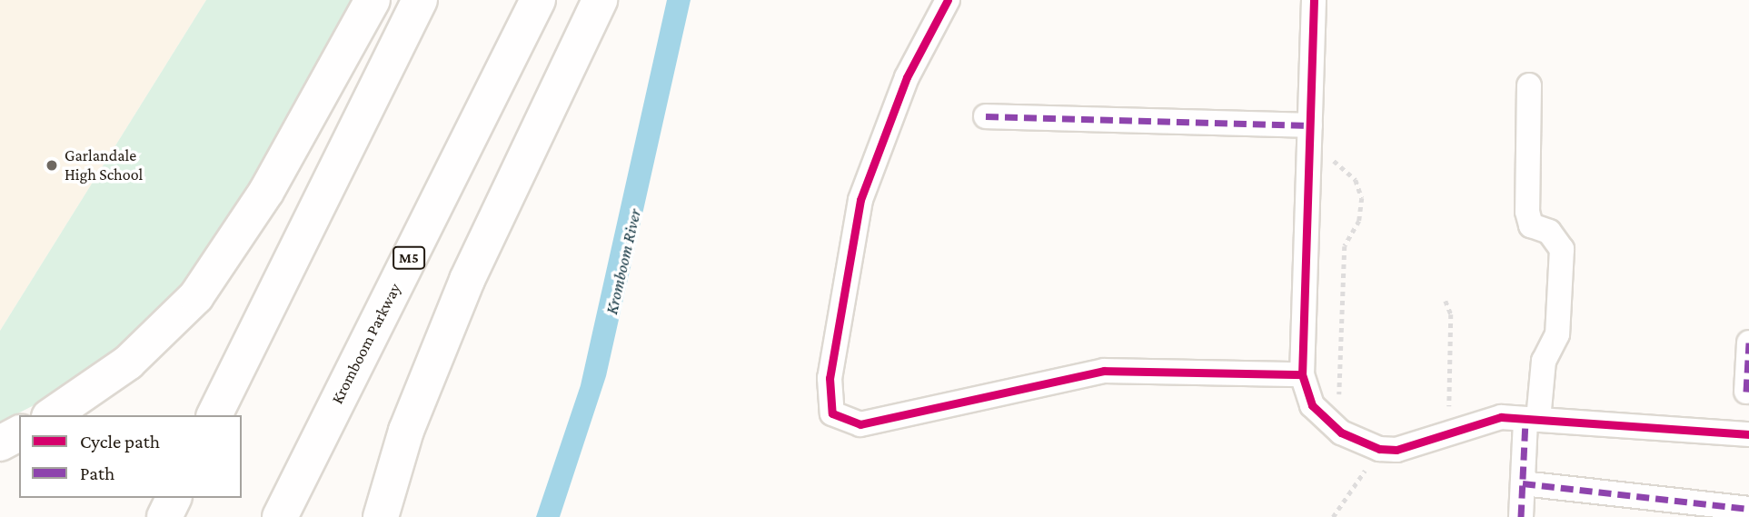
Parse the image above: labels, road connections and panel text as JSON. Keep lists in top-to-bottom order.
{
  "streets": {
    "highway": ["M5", "Kromboom Parkway"]
  },
  "water": ["Kromboom River"],
  "places": ["Garlandale High School"],
  "legend": ["Cycle path", "Path"]
}
